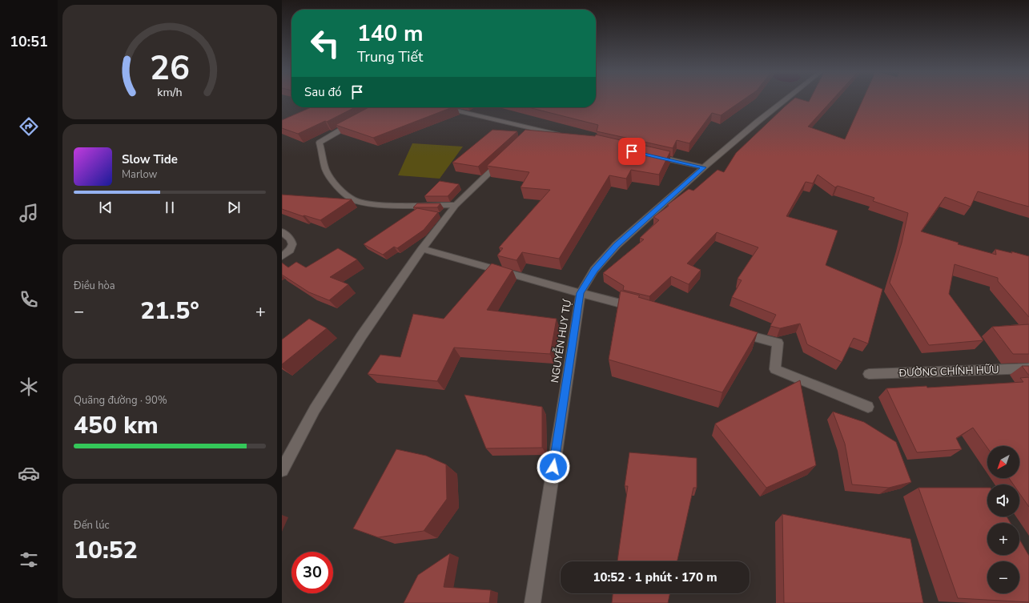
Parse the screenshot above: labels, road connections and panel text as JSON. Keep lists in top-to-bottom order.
{
  "streets": {
    "street": ["NGUYỄN HUY TỰ", "ĐƯỜNG CHÍNH HỮU"]
  },
  "north": "bottom left",
  "page": {
    "tabs": "10:51",
    "turn": ["140 m", "Trung Tiết"],
    "then": "Sau đó",
    "song": ["Slow Tide", "Marlow"],
    "tile": [
      "Điều hòa",
      ["Quãng đường · 90%", "450 km"],
      ["Đến lúc", "10:52"]
    ],
    "heat": ["−", "21.5°", "+"],
    "map_buttons": ["+", "−"],
    "limit": "30",
    "trip": "10:52 · 1 phút · 170 m",
    "gauge": ["26", "km/h"]
  }
}
